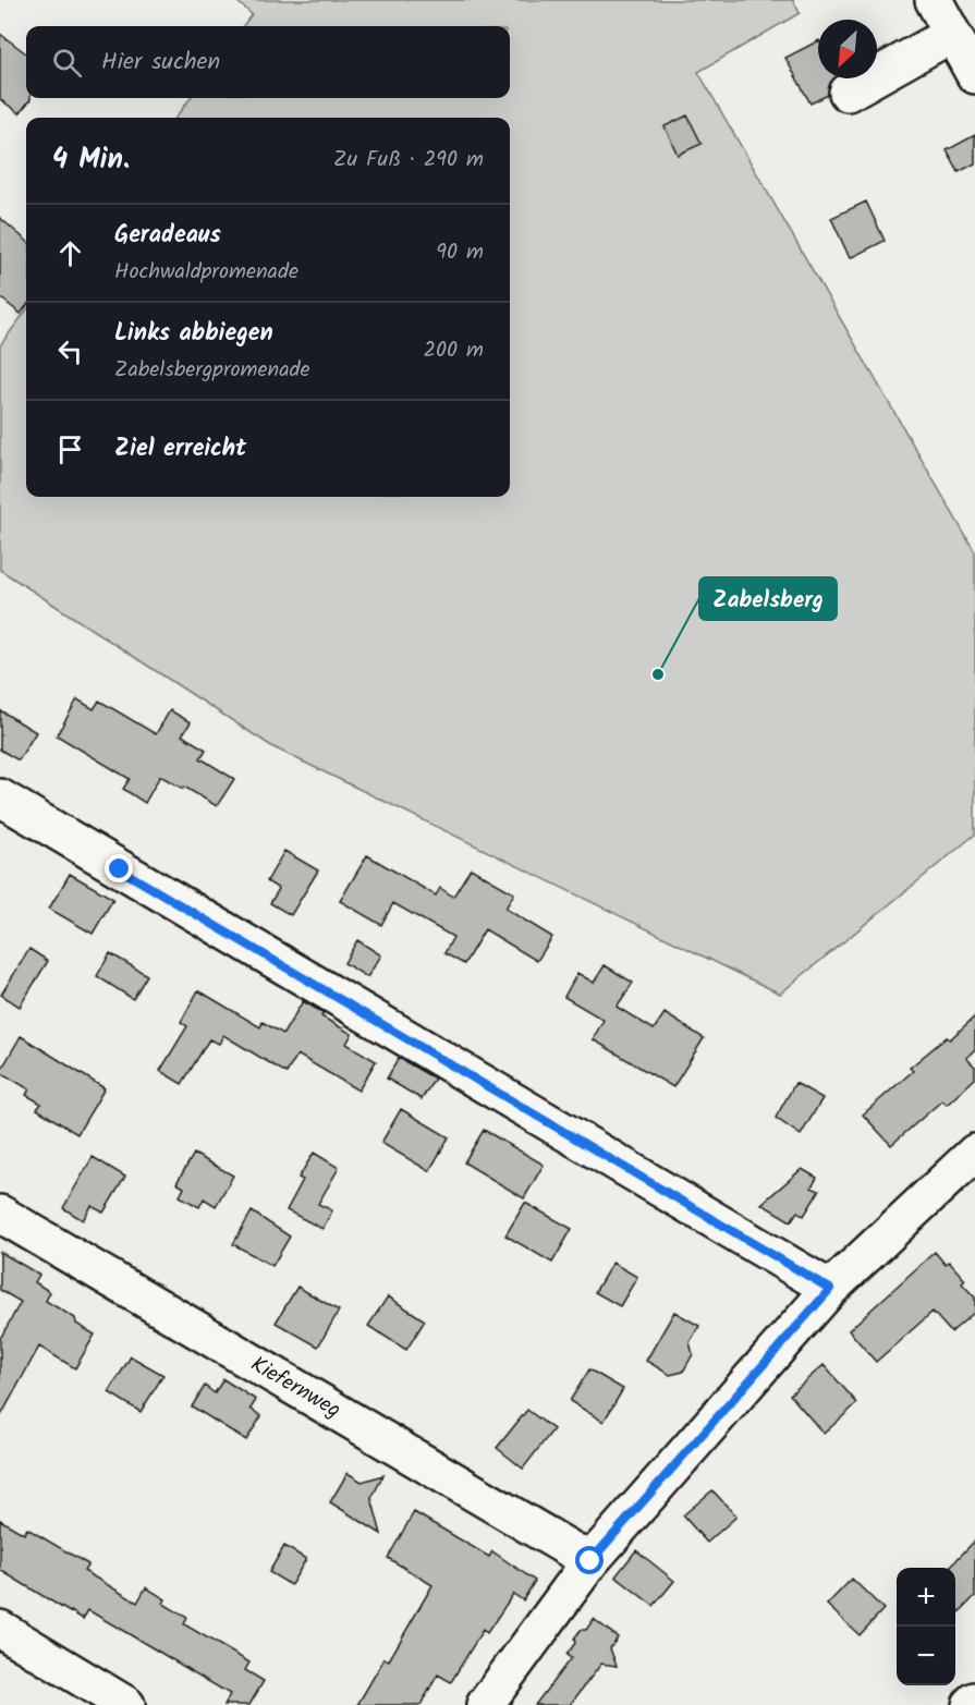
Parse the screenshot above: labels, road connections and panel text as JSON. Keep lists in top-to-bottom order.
{
  "streets": {
    "street": ["Kiefernweg"]
  },
  "places": ["Zabelsberg"],
  "north": "bottom left",
  "page": {
    "search": "Hier suchen",
    "heading": ["4 Min.", "Zu Fuß · 290 m"],
    "list": [
      ["Geradeaus", "Hochwaldpromenade", "90 m"],
      ["Links abbiegen", "Zabelsbergpromenade", "200 m"],
      "Ziel erreicht"
    ],
    "map_buttons": ["+", "−"]
  }
}
